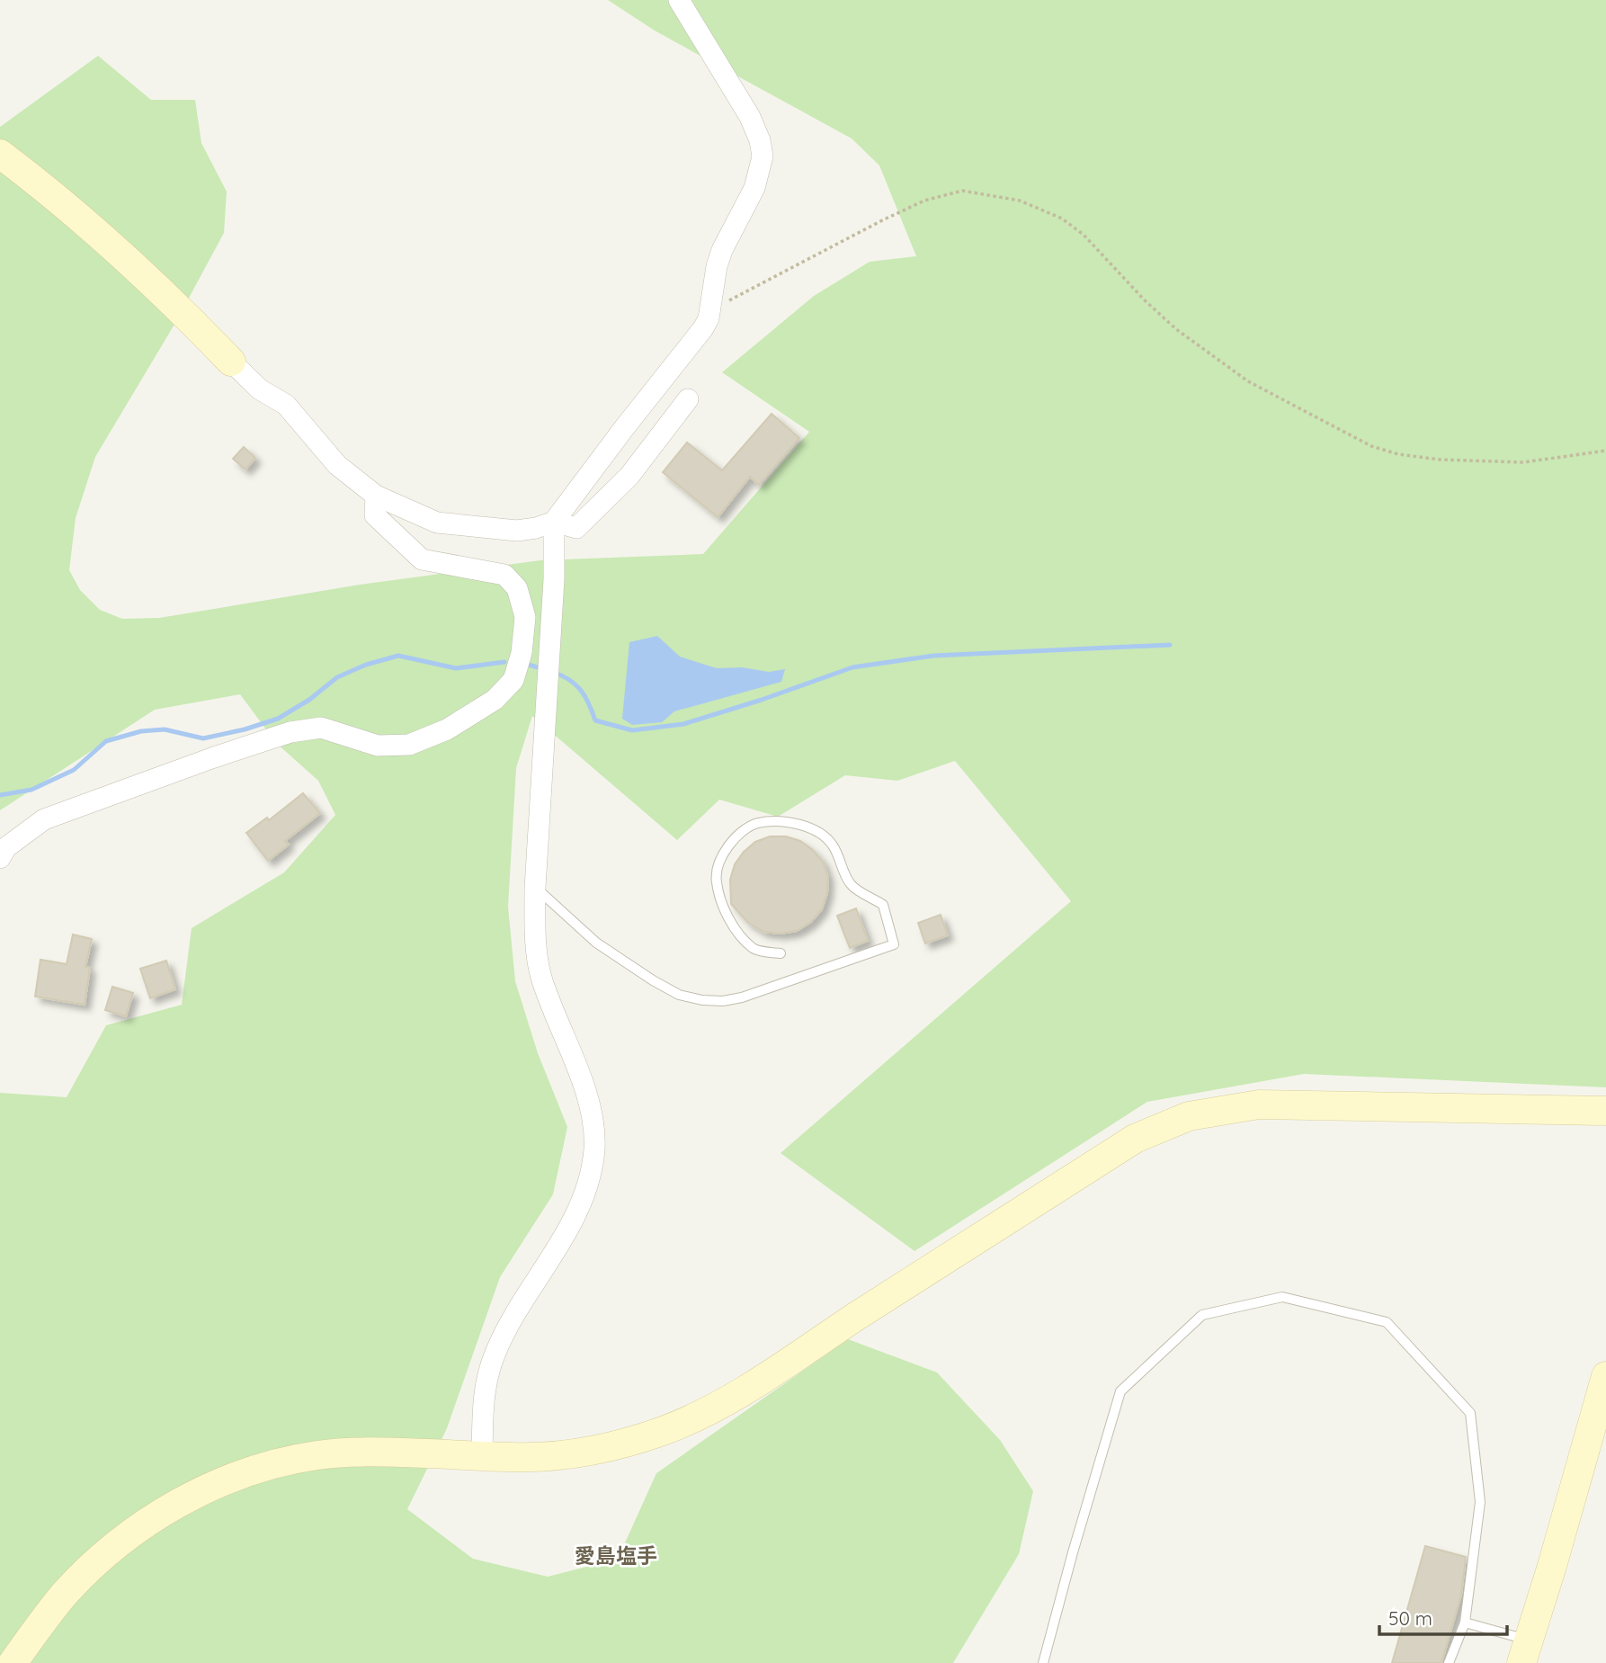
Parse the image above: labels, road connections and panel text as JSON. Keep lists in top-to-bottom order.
{
  "districts": ["愛島塩手"],
  "scale_bar": "50 m"
}
